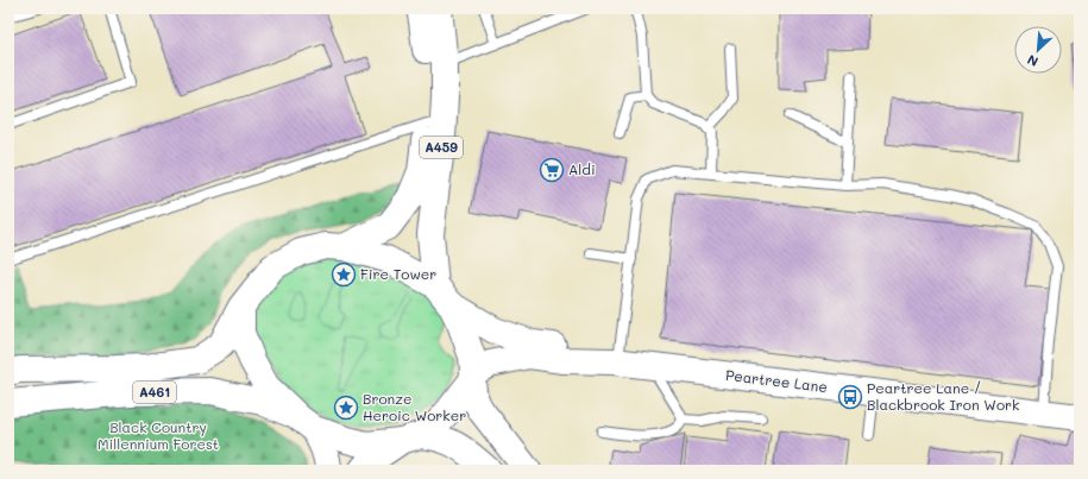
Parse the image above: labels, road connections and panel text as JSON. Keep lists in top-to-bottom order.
{
  "streets": {
    "main road": ["A459", "Peartree Lane", "A461"]
  },
  "crossings": [
    ["A459", "Peartree Lane"],
    ["A459", "A461"],
    ["Peartree Lane", "A461"]
  ],
  "parks": ["Black Country Millennium Forest"],
  "places": {
    "supermarket": ["Aldi"],
    "place": ["Fire Tower", "Bronze Heroic Worker"],
    "bus stop": ["Peartree Lane / Blackbrook Iron Work"]
  },
  "north": "bottom left"
}
